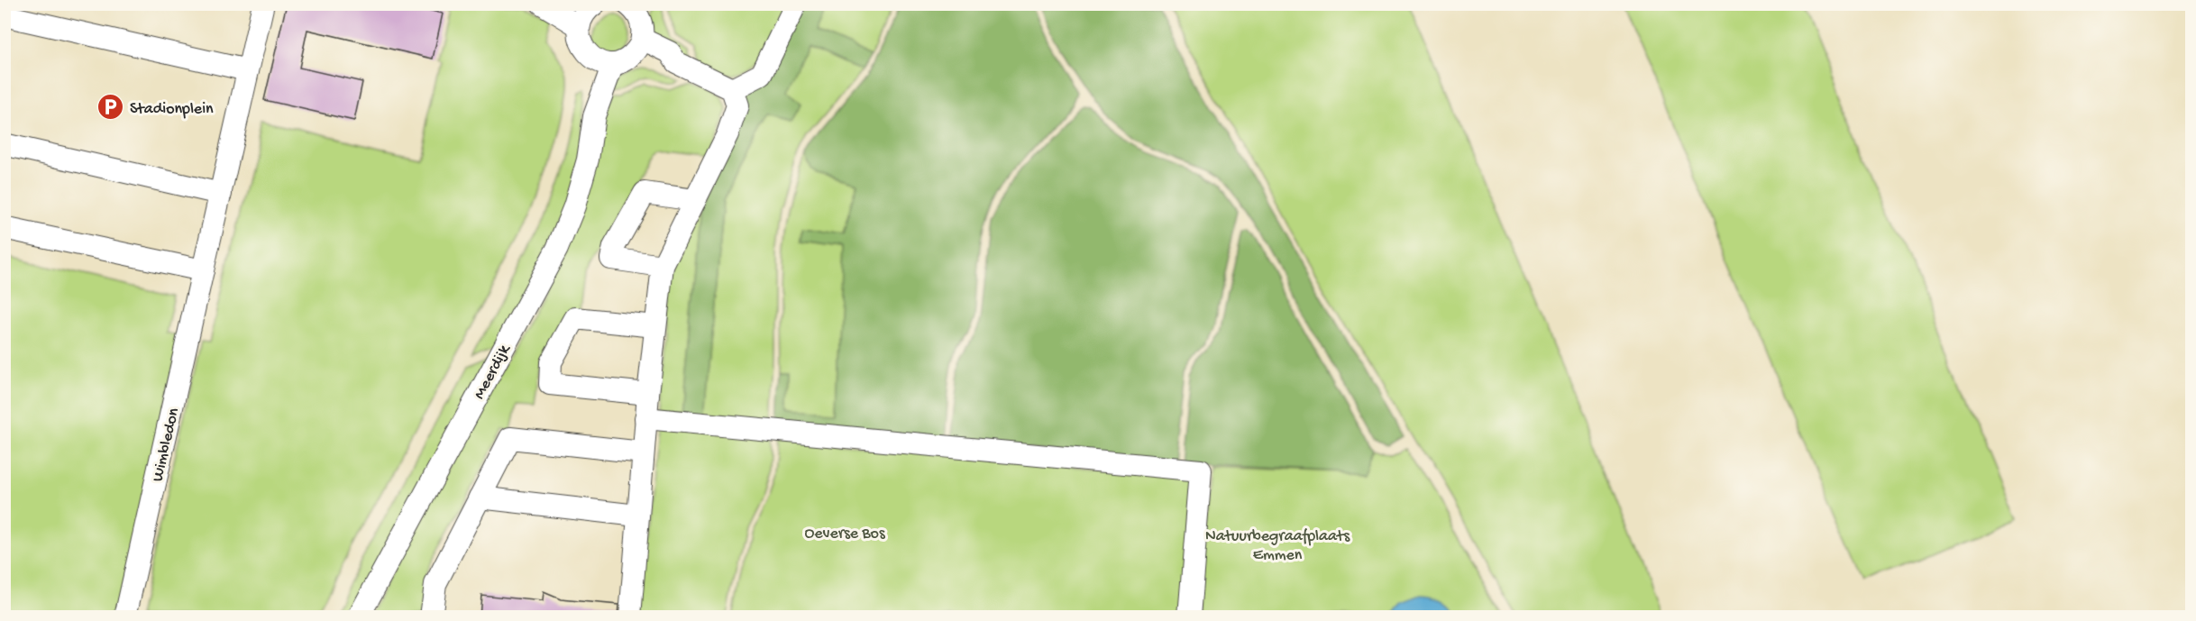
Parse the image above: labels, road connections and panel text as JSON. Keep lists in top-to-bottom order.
{
  "streets": {
    "street": ["Meerdijk", "Wimbledon"]
  },
  "parks": ["Oeverse Bos", "Natuurbegraafplaats Emmen"],
  "places": {
    "parking": ["Stadionplein"]
  }
}
